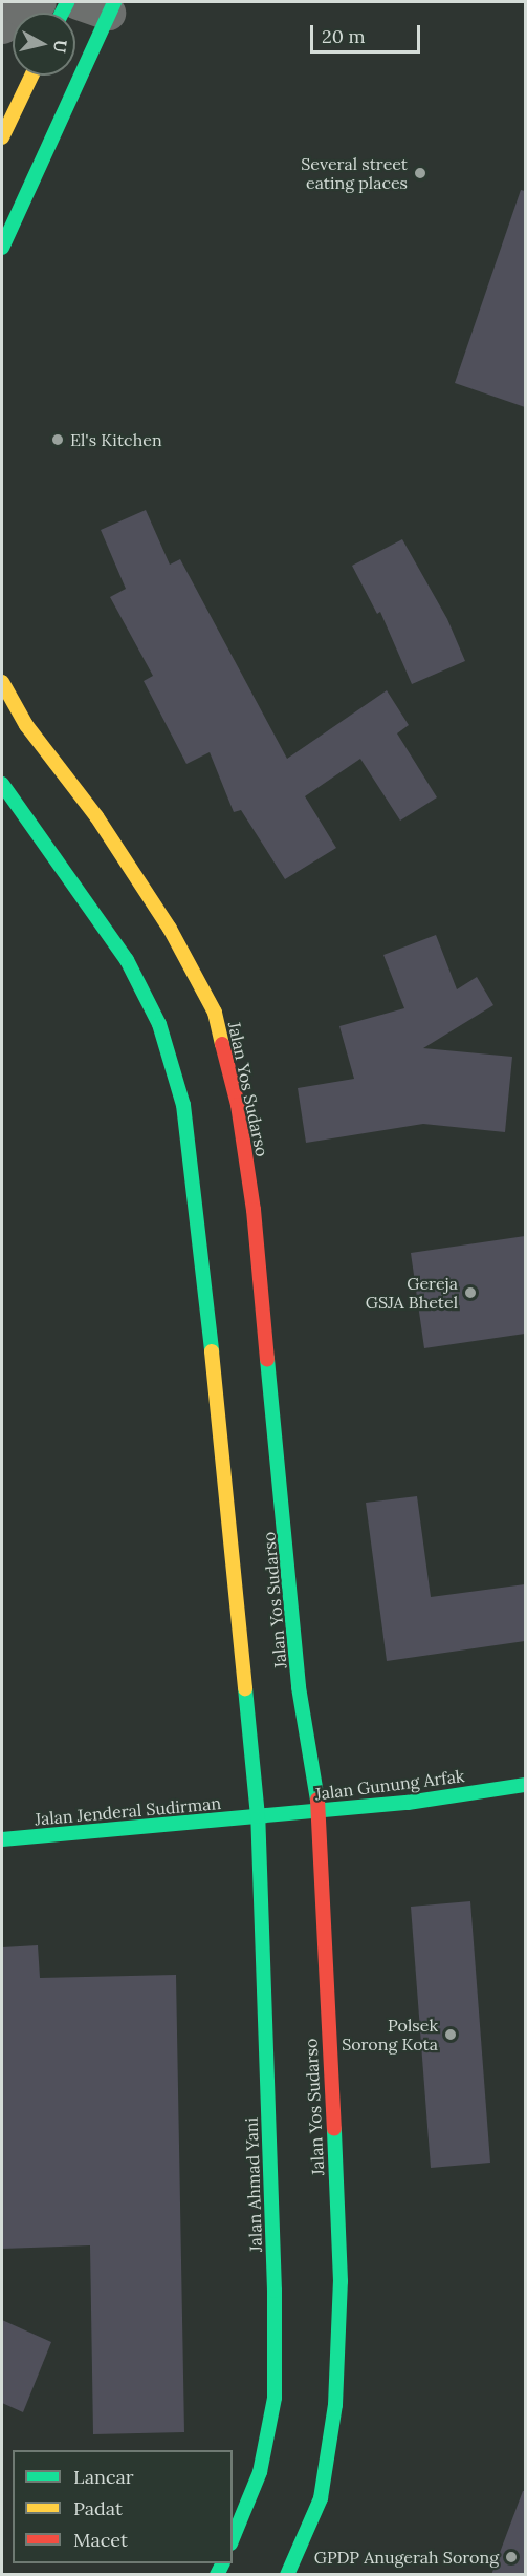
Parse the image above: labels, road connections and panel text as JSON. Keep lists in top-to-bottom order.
{
  "streets": {
    "main road": [
      "Jalan Yos Sudarso",
      "Jalan Gunung Arfak",
      "Jalan Jenderal Sudirman",
      "Jalan Ahmad Yani"
    ]
  },
  "crossings": [
    ["Jalan Yos Sudarso", "Jalan Gunung Arfak"],
    ["Jalan Gunung Arfak", "Jalan Jenderal Sudirman"],
    ["Jalan Gunung Arfak", "Jalan Ahmad Yani"],
    ["Jalan Jenderal Sudirman", "Jalan Ahmad Yani"]
  ],
  "places": [
    "Several street eating places",
    "El's Kitchen",
    "Gereja GSJA Bhetel",
    "Polsek Sorong Kota",
    "GPDP Anugerah Sorong"
  ],
  "legend": ["Lancar", "Padat", "Macet"],
  "scale_bar": "20 m",
  "north": "right"
}
